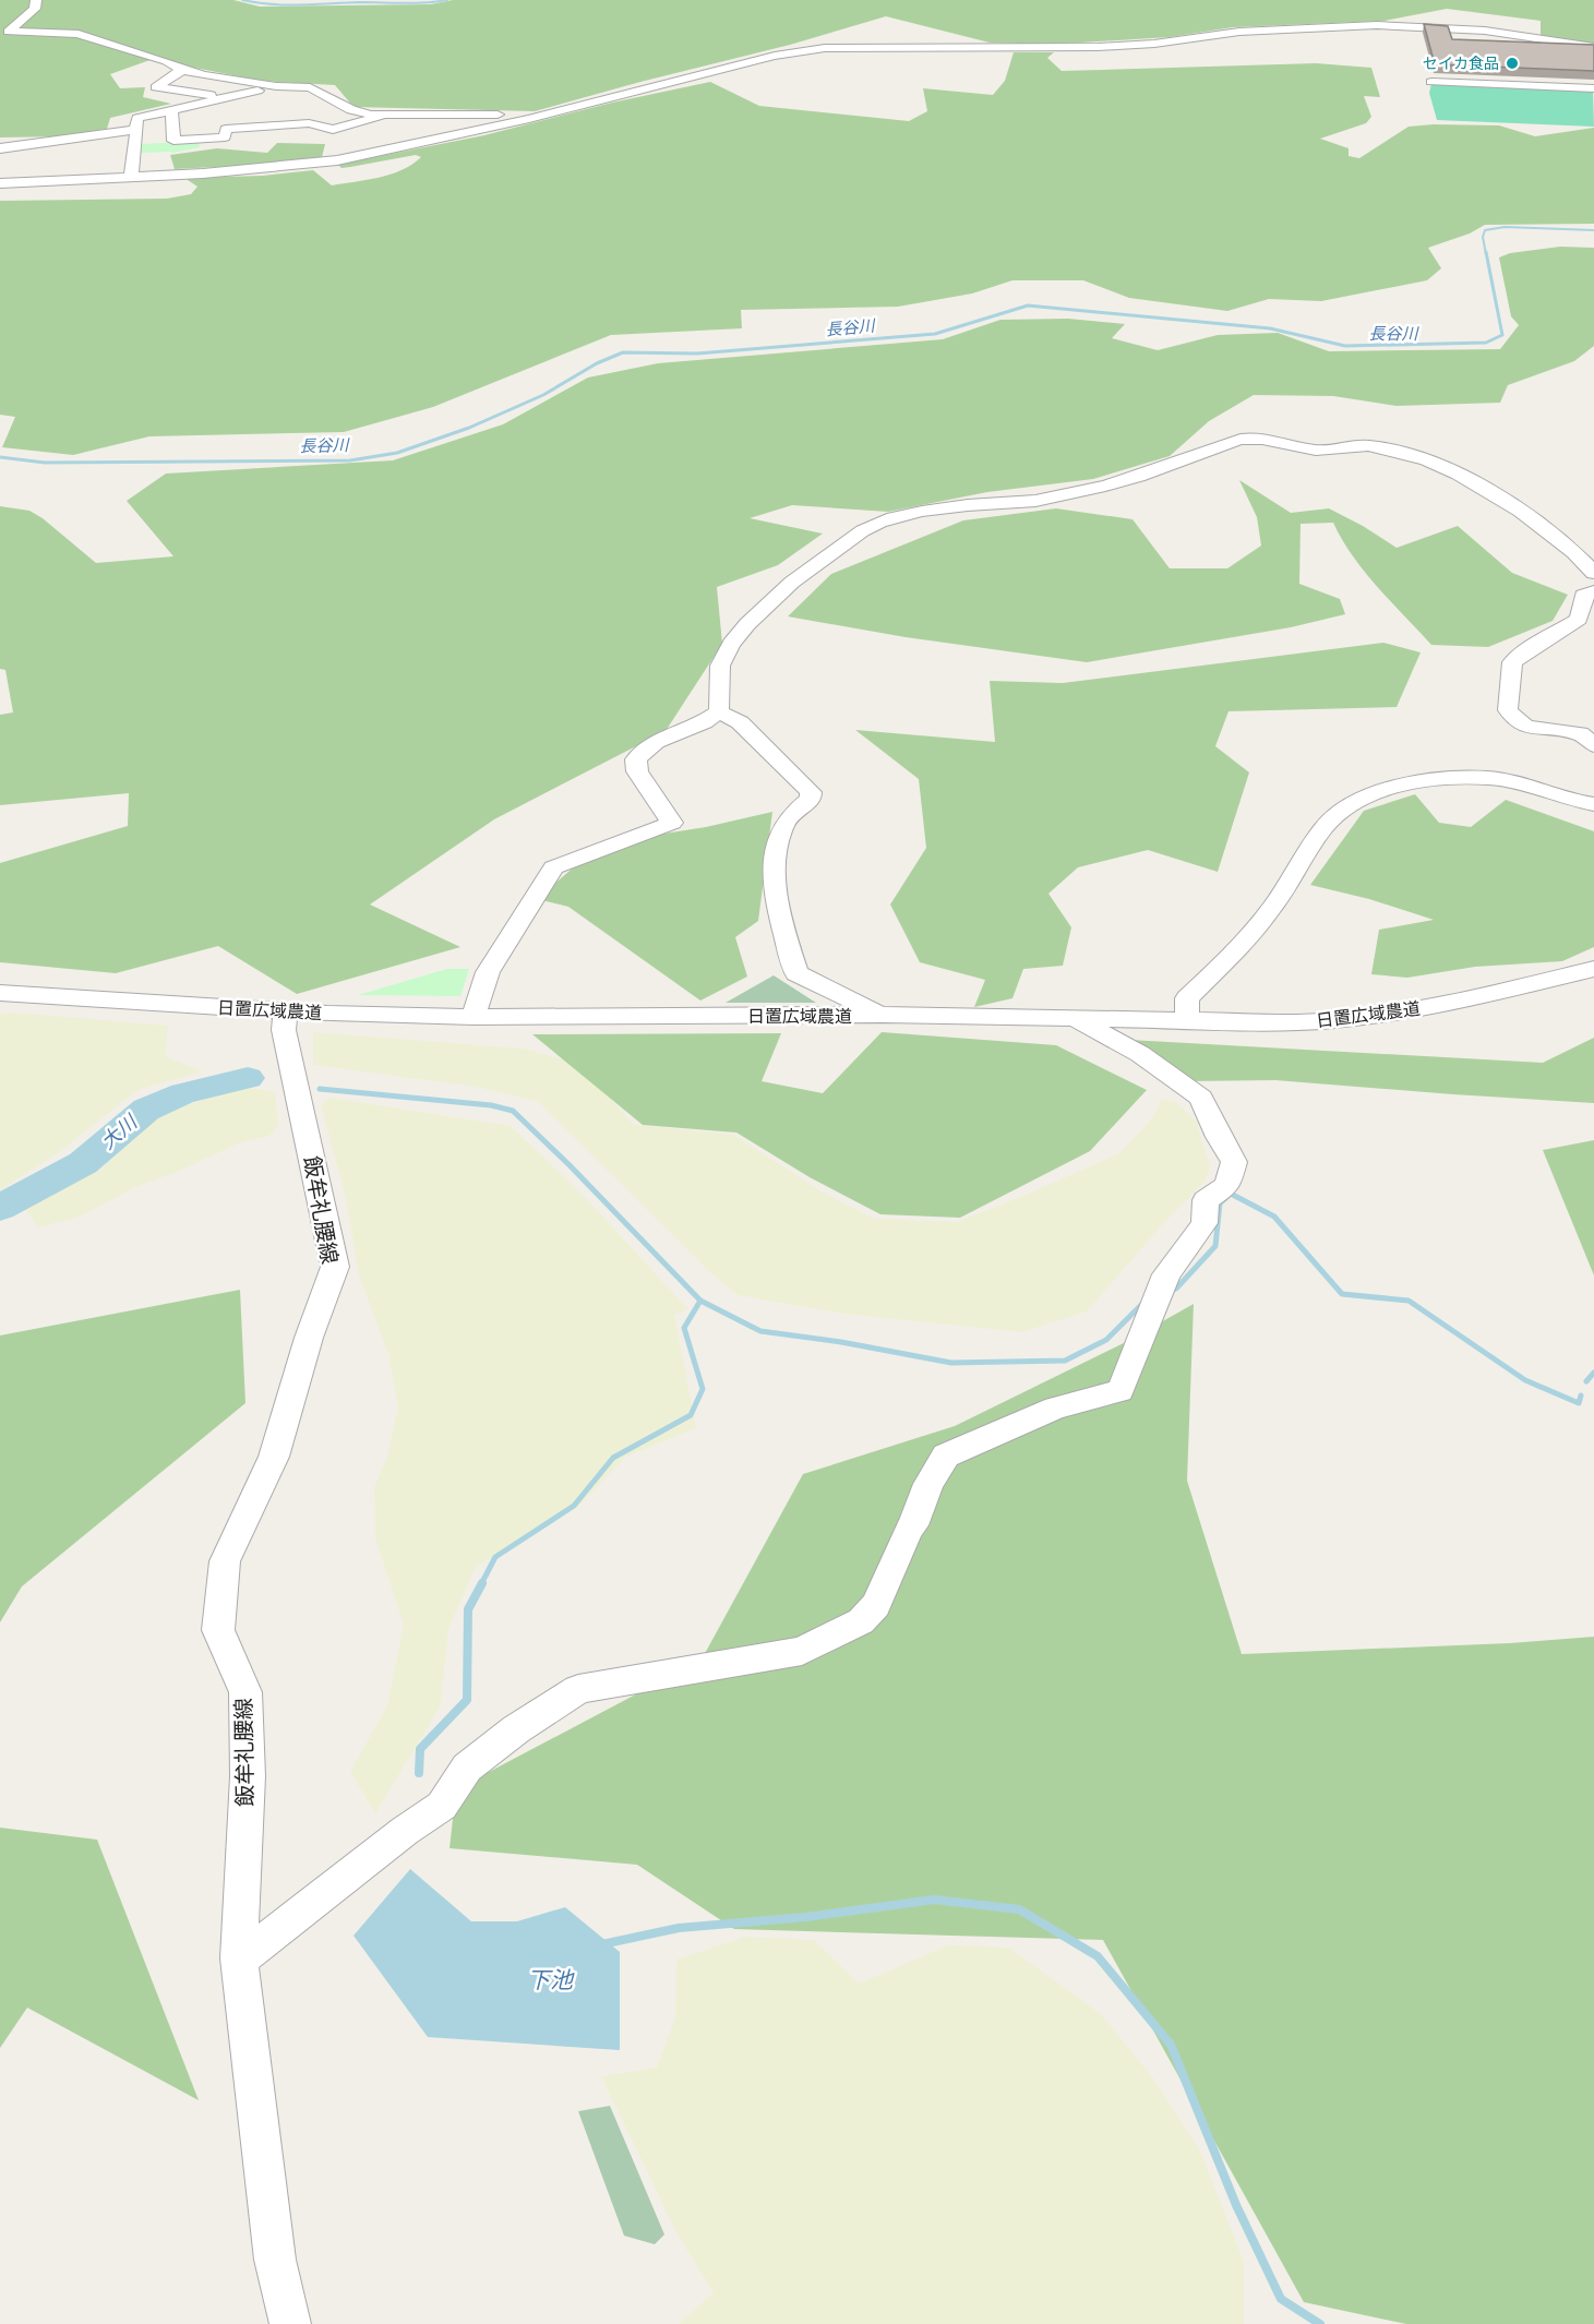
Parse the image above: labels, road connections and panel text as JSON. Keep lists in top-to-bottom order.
{
  "streets": {
    "street": ["日置広域農道", "飯牟礼腰線"]
  },
  "crossings": [
    ["日置広域農道", "飯牟礼腰線"]
  ],
  "water": ["長谷川", "大川", "下池"],
  "places": ["セイカ食品"]
}
